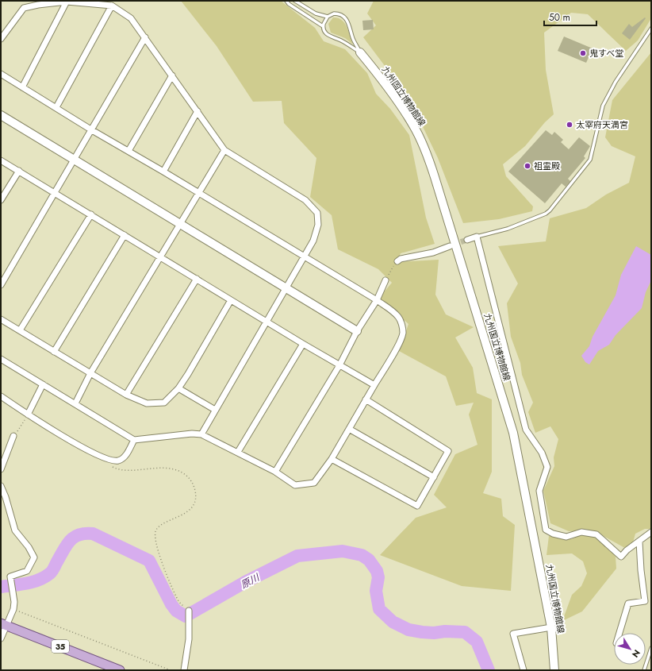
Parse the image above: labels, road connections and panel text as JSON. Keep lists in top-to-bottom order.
{
  "streets": {
    "main road": ["九州国立博物館線", "35"]
  },
  "water": ["原川"],
  "places": ["鬼すべ堂", "太宰府天満宮", "祖霊殿"],
  "scale_bar": "50 m",
  "north": "bottom right"
}
